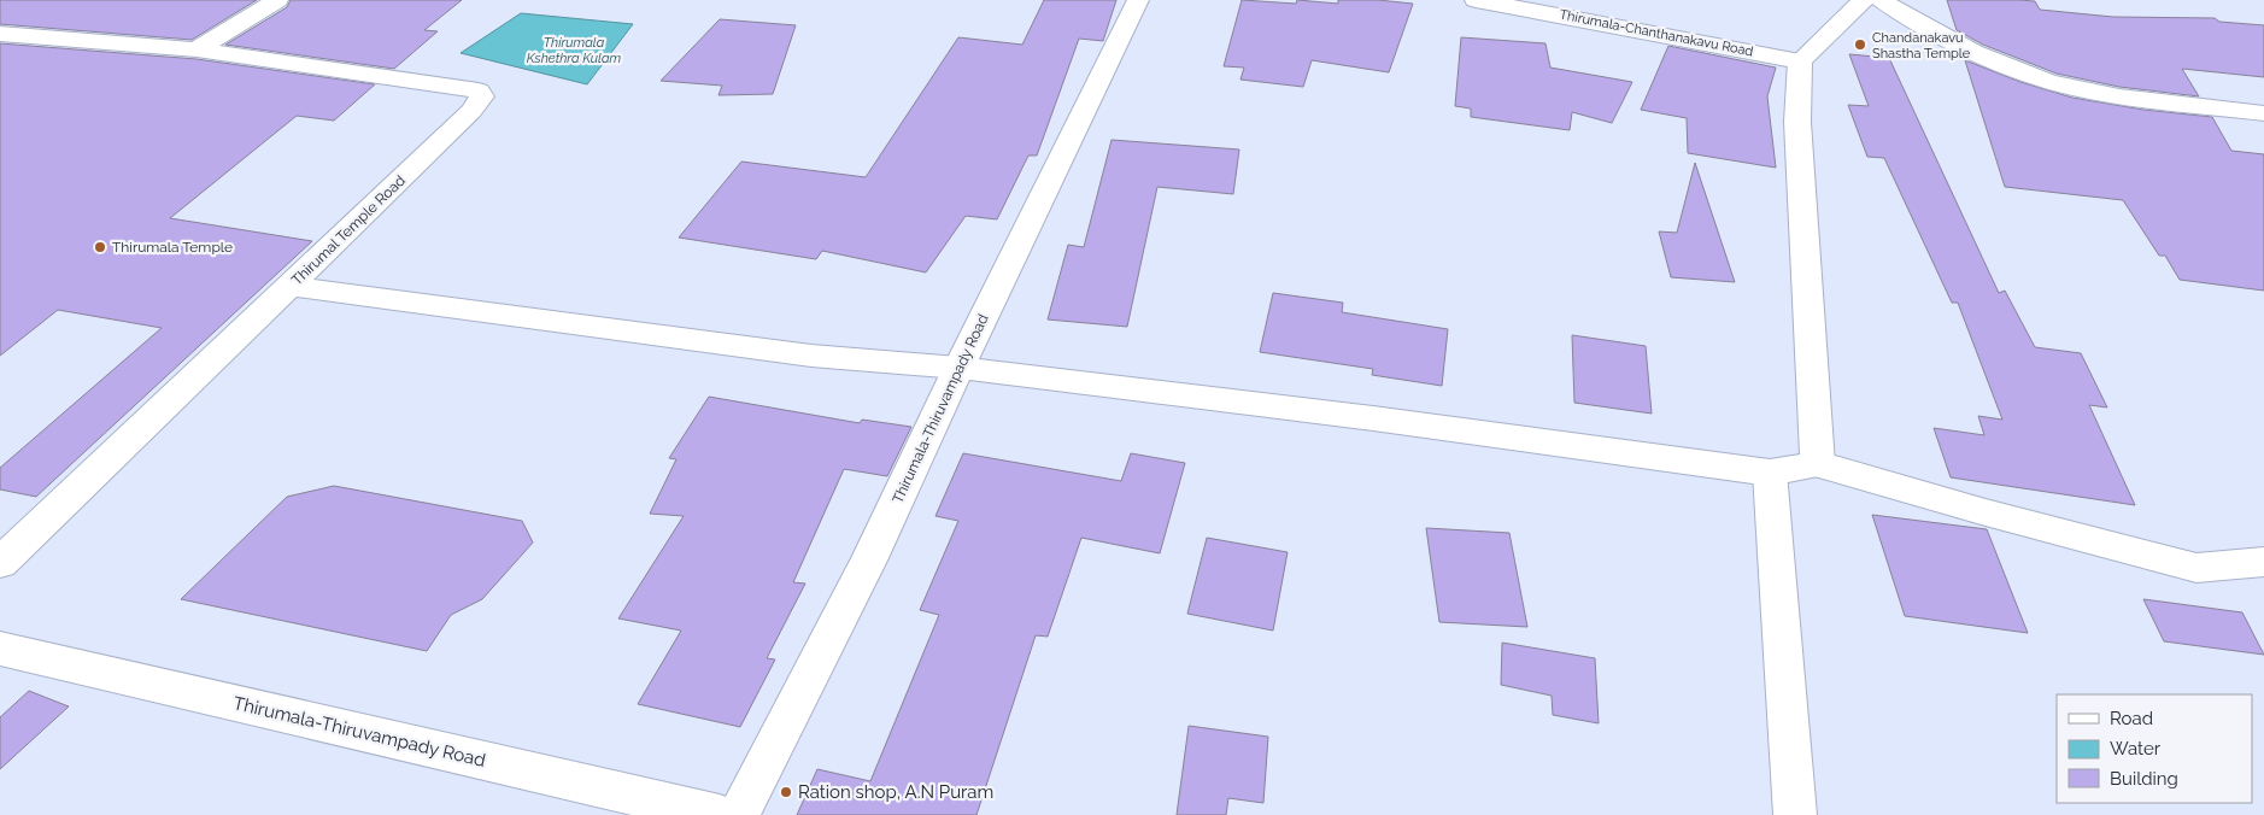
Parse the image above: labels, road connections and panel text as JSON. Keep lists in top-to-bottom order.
{
  "streets": {
    "street": ["Thirumala-Chanthanakavu Road", "Thirumal Temple Road", "Thirumala-Thiruvampady Road"]
  },
  "water": ["Thirumala Kshethra Kulam"],
  "places": ["Chandanakavu Shastha Temple", "Thirumala Temple", "Ration shop, A.N Puram"],
  "legend": ["Road", "Water", "Building"]
}
